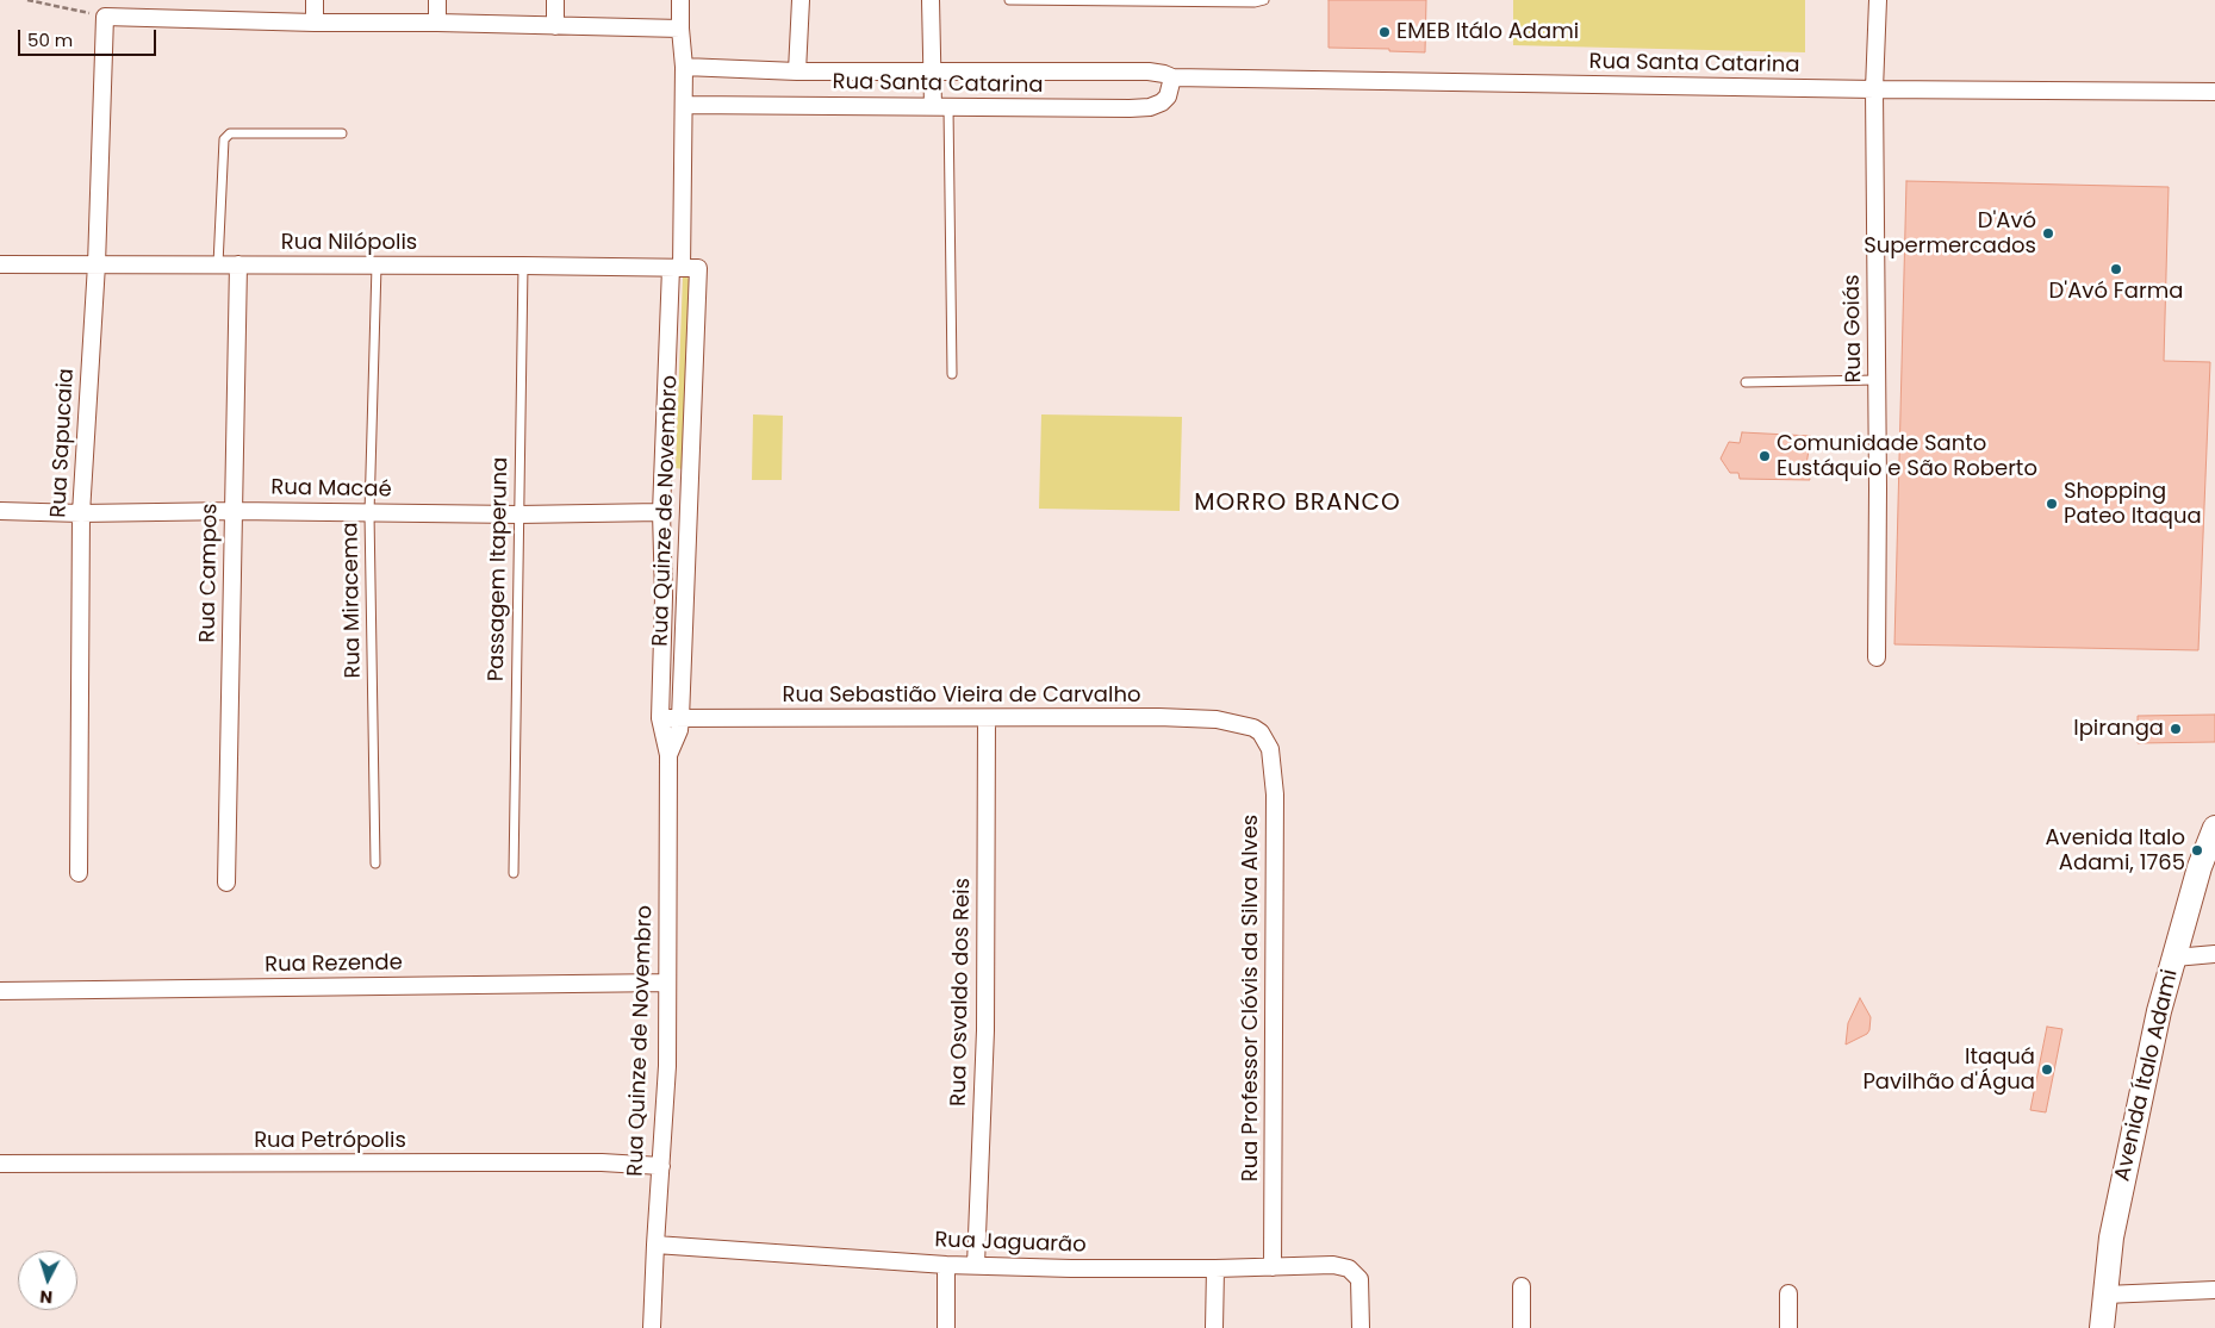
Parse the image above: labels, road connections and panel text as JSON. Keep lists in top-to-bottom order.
{
  "streets": {
    "main road": ["Avenida Ítalo Adami"],
    "street": [
      "Rua Santa Catarina",
      "Rua Nilópolis",
      "Rua Goiás",
      "Rua Sapucaia",
      "Rua Macaé",
      "Rua Quinze de Novembro",
      "Rua Campos",
      "Rua Sebastião Vieira de Carvalho",
      "Rua Rezende",
      "Rua Osvaldo dos Reis",
      "Rua Professor Clóvis da Silva Alves",
      "Rua Petrópolis",
      "Rua Jaguarão"
    ],
    "lane": ["Passagem Itaperuna", "Rua Miracema"]
  },
  "crossings": [
    ["Rua Santa Catarina", "Rua Goiás"],
    ["Rua Santa Catarina", "Rua Quinze de Novembro"],
    ["Rua Nilópolis", "Rua Sapucaia"],
    ["Rua Nilópolis", "Rua Quinze de Novembro"],
    ["Rua Nilópolis", "Passagem Itaperuna"],
    ["Rua Nilópolis", "Rua Campos"],
    ["Rua Nilópolis", "Rua Miracema"],
    ["Rua Sapucaia", "Rua Macaé"],
    ["Rua Macaé", "Rua Quinze de Novembro"],
    ["Rua Macaé", "Passagem Itaperuna"],
    ["Rua Macaé", "Rua Campos"],
    ["Rua Macaé", "Rua Miracema"],
    ["Rua Quinze de Novembro", "Rua Sebastião Vieira de Carvalho"],
    ["Rua Quinze de Novembro", "Rua Rezende"],
    ["Rua Quinze de Novembro", "Rua Petrópolis"],
    ["Rua Quinze de Novembro", "Rua Jaguarão"],
    ["Rua Sebastião Vieira de Carvalho", "Rua Osvaldo dos Reis"],
    ["Rua Sebastião Vieira de Carvalho", "Rua Professor Clóvis da Silva Alves"],
    ["Rua Osvaldo dos Reis", "Rua Jaguarão"],
    ["Rua Professor Clóvis da Silva Alves", "Rua Jaguarão"]
  ],
  "districts": ["MORRO BRANCO"],
  "places": [
    "EMEB Itálo Adami",
    "D'Avó Supermercados",
    "D'Avó Farma",
    "Comunidade Santo Eustáquio e São Roberto",
    "Shopping Pateo Itaqua",
    "Ipiranga",
    "Avenida Italo Adami, 1765",
    "Itaquá Pavilhão d'Água"
  ],
  "scale_bar": "50 m",
  "north": "bottom"
}
